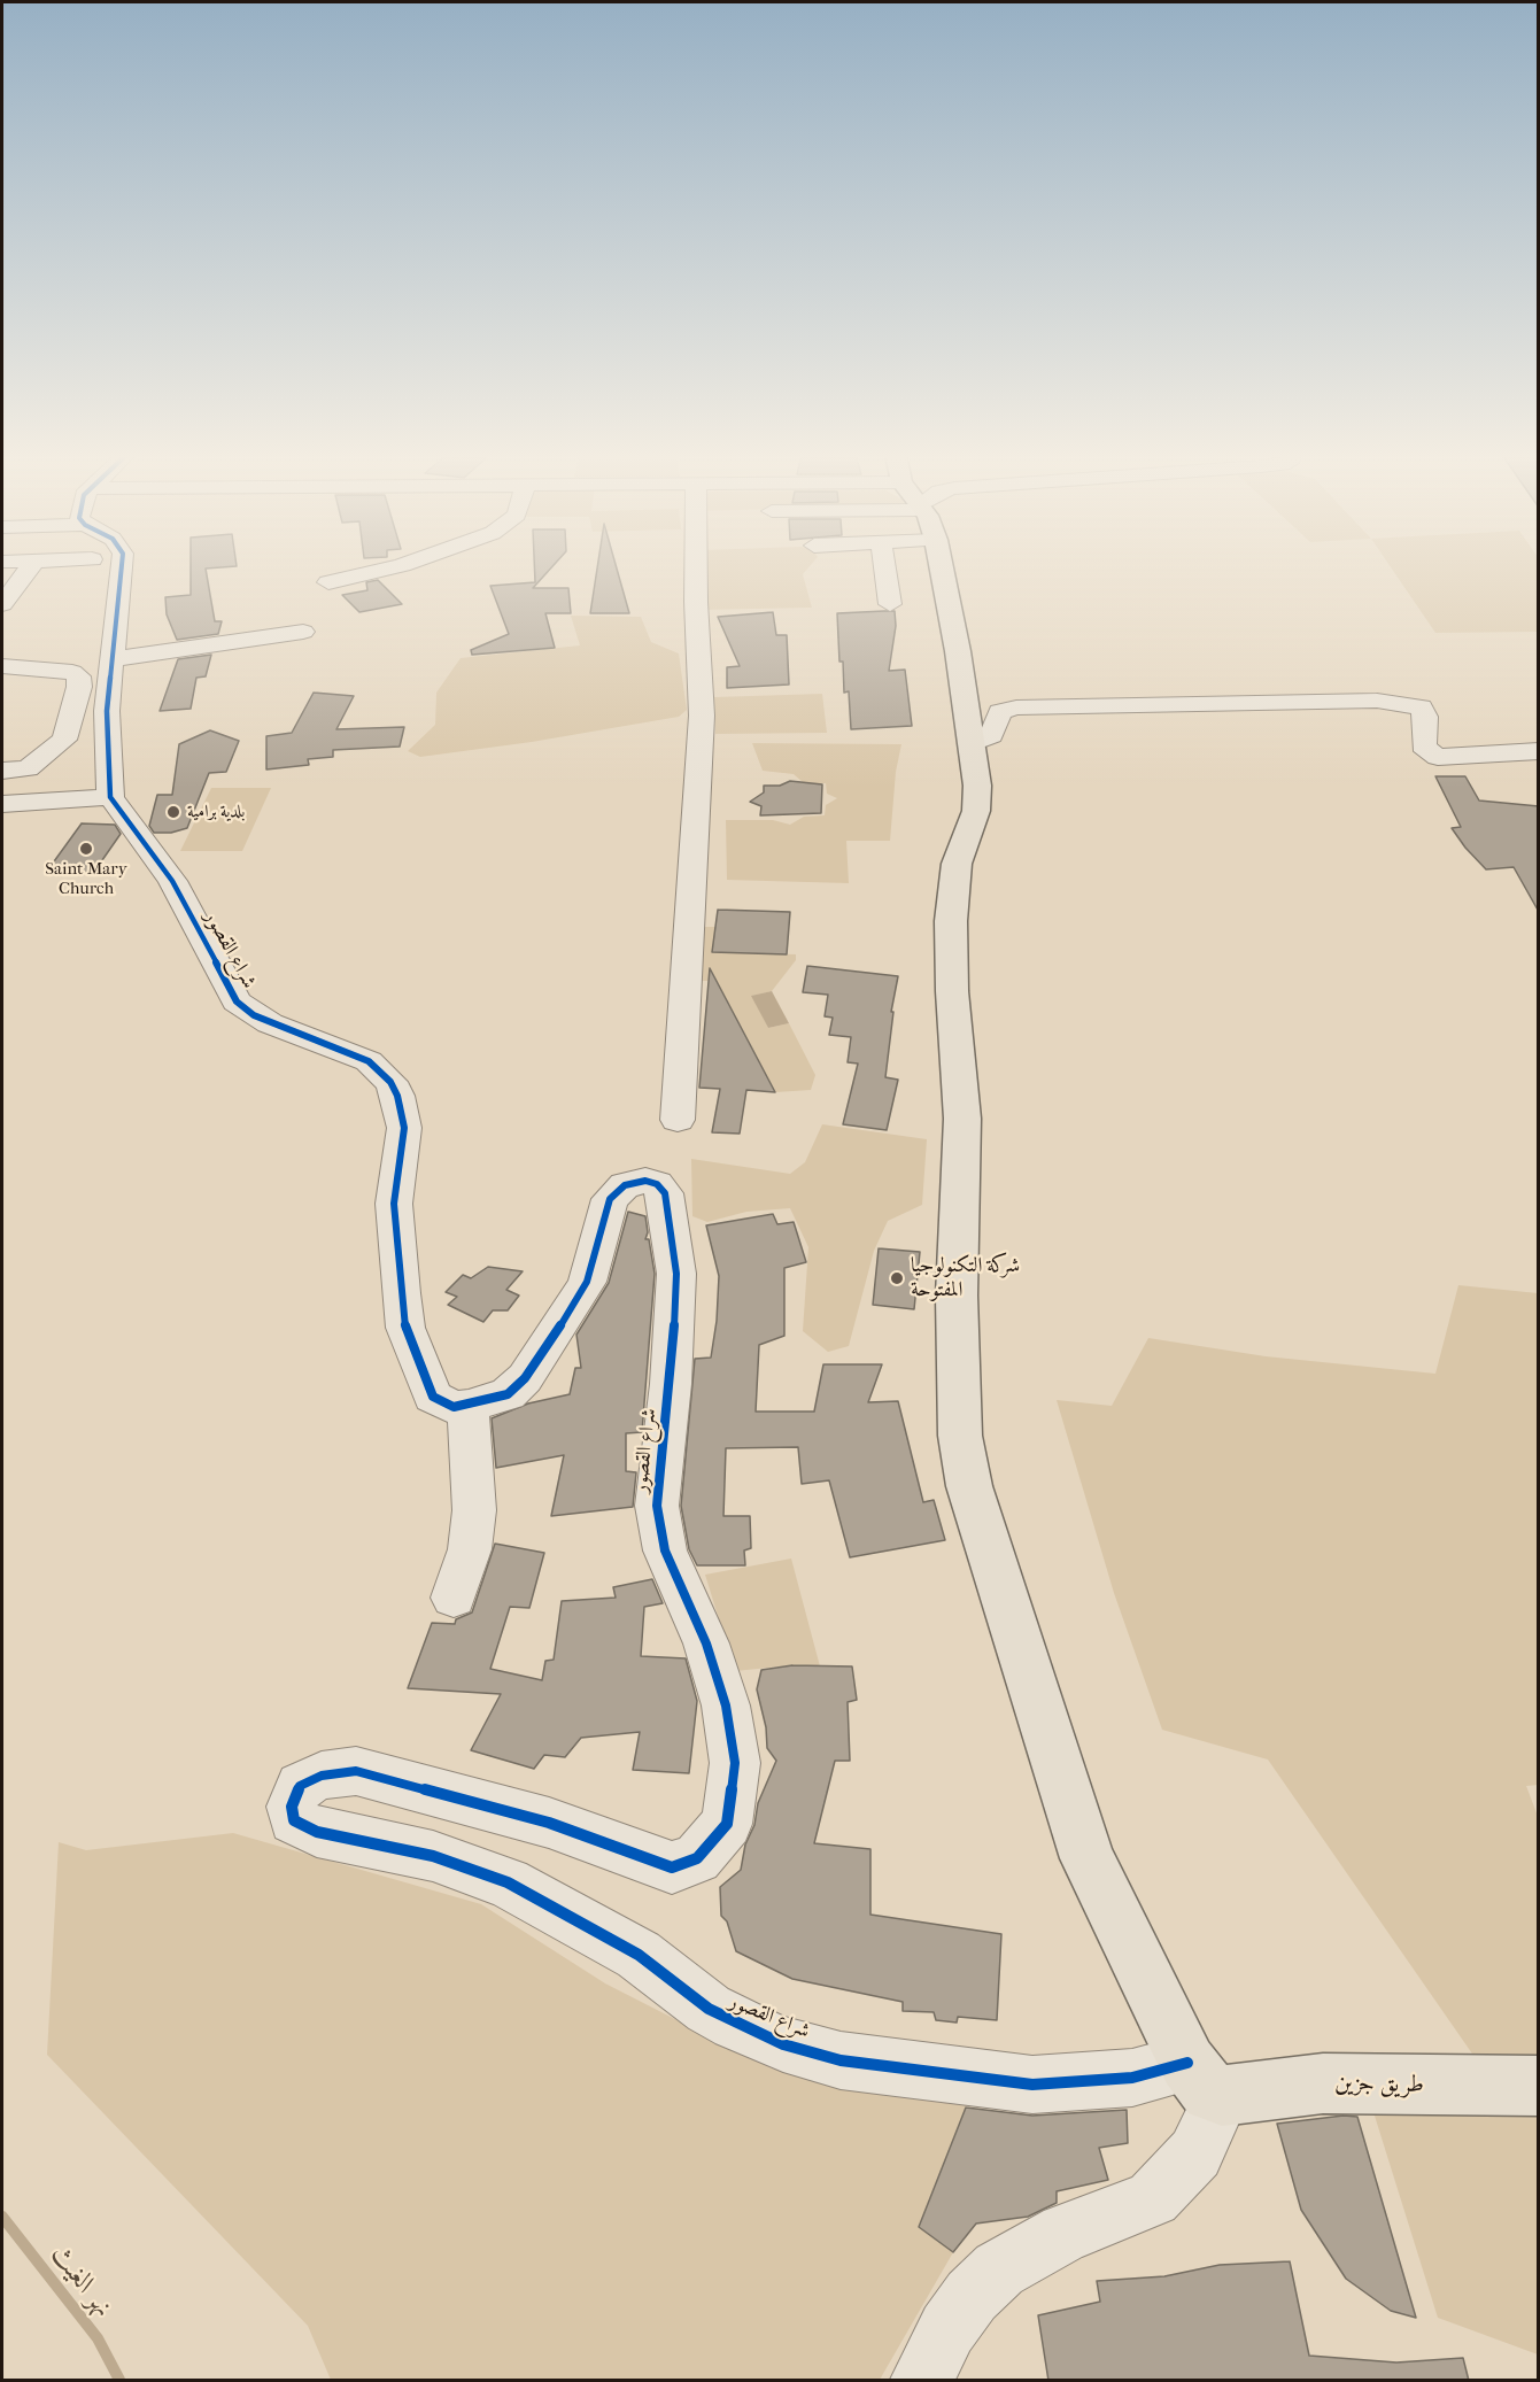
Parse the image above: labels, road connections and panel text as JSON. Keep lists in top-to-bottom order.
{
  "streets": {
    "main road": ["طريق جزين"],
    "street": ["شراع القصور"]
  },
  "crossings": [
    ["شراع القصور", "طريق جزين"]
  ],
  "water": ["نهر الغيث"],
  "places": ["بلدية برامية", "Saint Mary Church", "شركة التكنولوجيا المفتوحة"]
}
